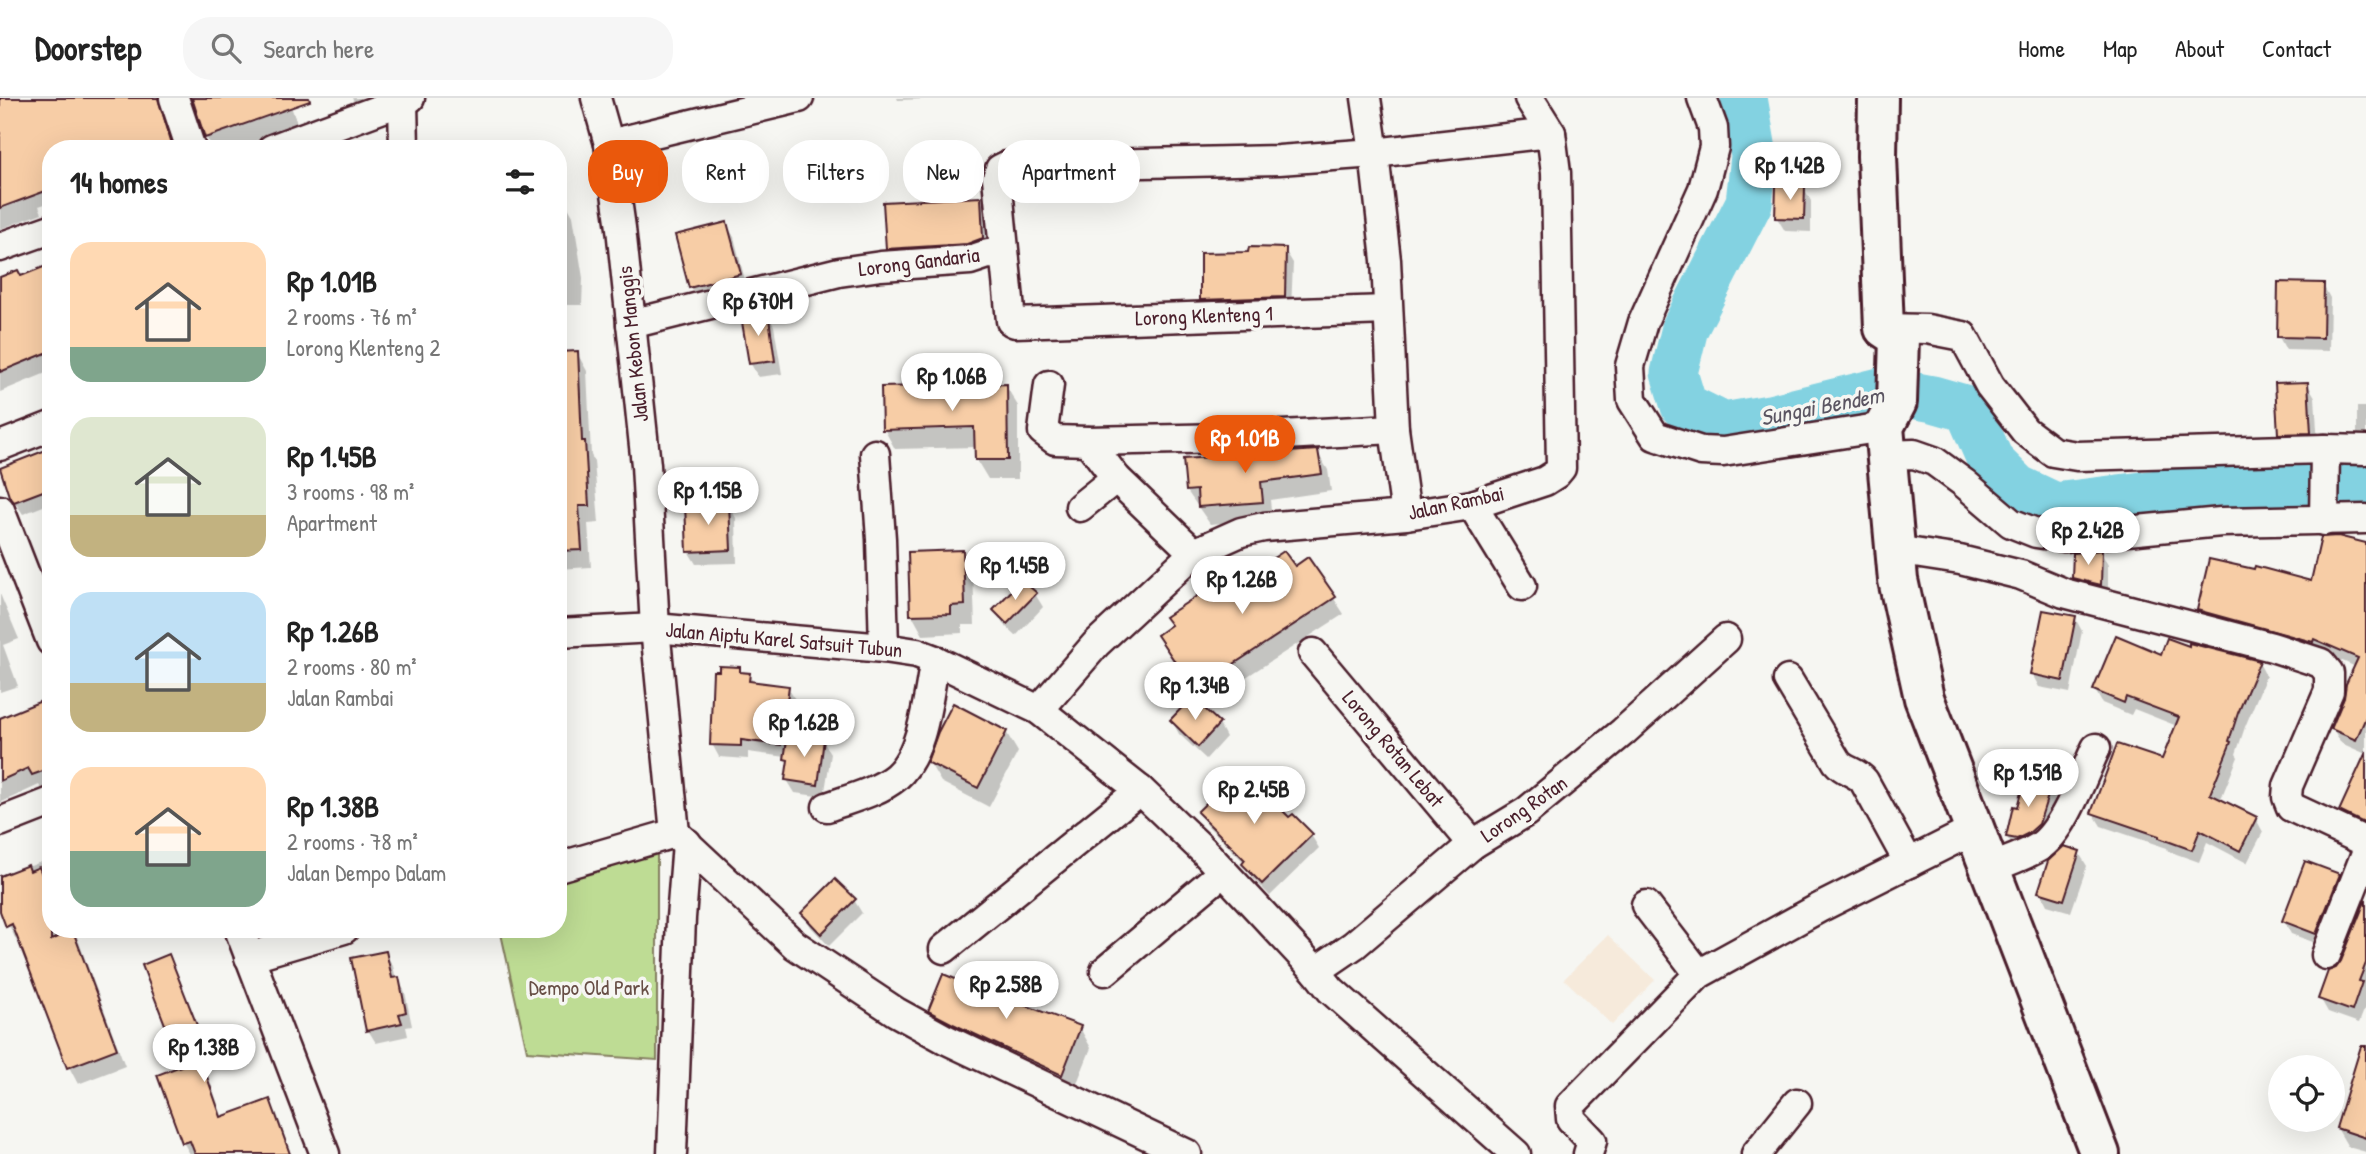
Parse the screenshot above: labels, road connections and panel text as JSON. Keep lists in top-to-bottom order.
{
  "streets": {
    "street": [
      "Lorong Gandaria",
      "Lorong Klenteng 1",
      "Jalan Kebon Manggis",
      "Jalan Rambai",
      "Jalan Aiptu Karel Satsuit Tubun",
      "Lorong Rotan Lebat",
      "Lorong Rotan"
    ]
  },
  "crossings": [
    ["Lorong Gandaria", "Lorong Klenteng 1"],
    ["Lorong Gandaria", "Jalan Kebon Manggis"],
    ["Jalan Kebon Manggis", "Jalan Aiptu Karel Satsuit Tubun"],
    ["Jalan Rambai", "Jalan Aiptu Karel Satsuit Tubun"],
    ["Jalan Aiptu Karel Satsuit Tubun", "Lorong Rotan"],
    ["Lorong Rotan Lebat", "Lorong Rotan"]
  ],
  "water": ["Sungai Bendem"],
  "parks": ["Dempo Old Park"],
  "page": {
    "header": "Doorstep",
    "search": "Search here",
    "nav": [
      "Home",
      "Map",
      "About",
      "Contact"
    ],
    "chip": [
      "Buy",
      "Rent",
      "Filters",
      "New",
      "Apartment"
    ],
    "heading": "14 homes",
    "price": [
      "Rp 1.42B",
      "Rp 670M",
      "Rp 1.06B",
      "Rp 1.01B",
      "Rp 1.15B",
      "Rp 2.42B",
      "Rp 1.45B",
      "Rp 1.26B",
      "Rp 1.34B",
      "Rp 1.62B",
      "Rp 1.51B",
      "Rp 2.45B",
      "Rp 2.58B",
      "Rp 1.38B"
    ],
    "list": [
      {
        "name": "Rp 1.01B",
        "note": "2 rooms · 76 m² · Lorong Klenteng 2"
      },
      {
        "name": "Rp 1.45B",
        "note": "3 rooms · 98 m² · Apartment"
      },
      {
        "name": "Rp 1.26B",
        "note": "2 rooms · 80 m² · Jalan Rambai"
      },
      {
        "name": "Rp 1.38B",
        "note": "2 rooms · 78 m² · Jalan Dempo Dalam"
      }
    ]
  }
}
